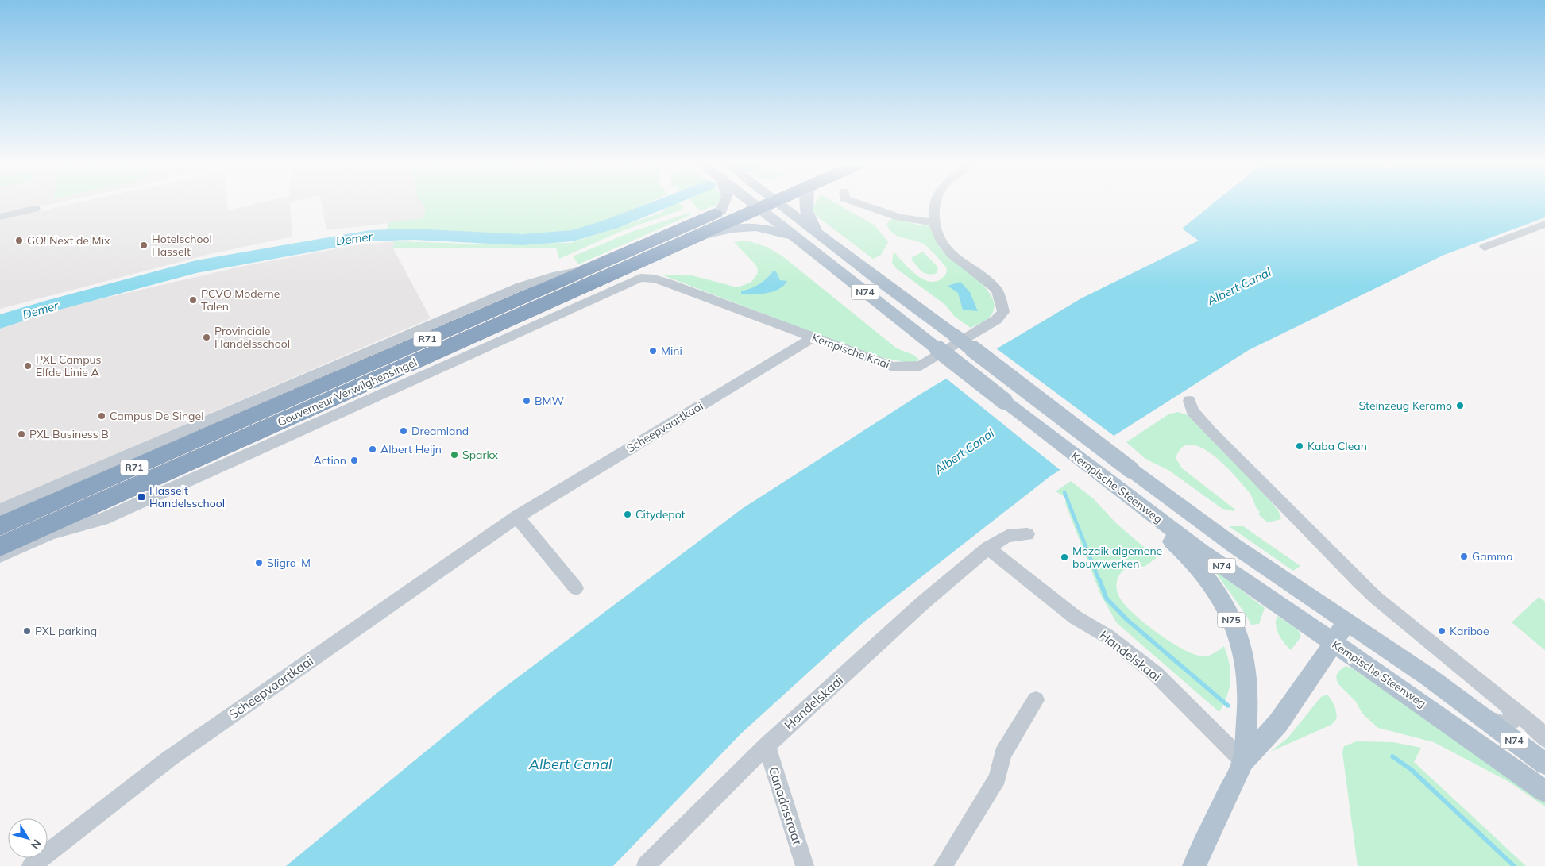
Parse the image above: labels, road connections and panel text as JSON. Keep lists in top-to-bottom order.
{
  "streets": {
    "highway": ["R71", "Gouverneur Verwilghensingel"],
    "main road": ["N74", "Kempische Steenweg", "N75"],
    "street": [
      "Kempische Kaai",
      "Scheepvaartkaai",
      "Handelskaai",
      "Canadastraat"
    ]
  },
  "crossings": [
    ["Kempische Kaai", "Gouverneur Verwilghensingel"],
    ["Kempische Kaai", "Scheepvaartkaai"],
    ["Kempische Steenweg", "N75"],
    ["N75", "Handelskaai"],
    ["Handelskaai", "Canadastraat"]
  ],
  "water": ["Demer", "Albert Canal"],
  "places": {
    "other": [
      "GO! Next de Mix",
      "Hotelschool Hasselt",
      "PCVO Moderne Talen",
      "Provinciale Handelsschool",
      "Mini",
      "PXL Campus Elfde Linie A",
      "BMW",
      "Steinzeug Keramo",
      "Campus De Singel",
      "Dreamland",
      "PXL Business B",
      "Kaba Clean",
      "Albert Heijn",
      "Sparkx",
      "Action",
      "Citydepot",
      "Gamma",
      "Mozaik algemene bouwwerken",
      "Sligro-M",
      "PXL parking",
      "Kariboe"
    ],
    "transit": ["Hasselt Handelsschool"]
  },
  "north": "bottom right"
}
